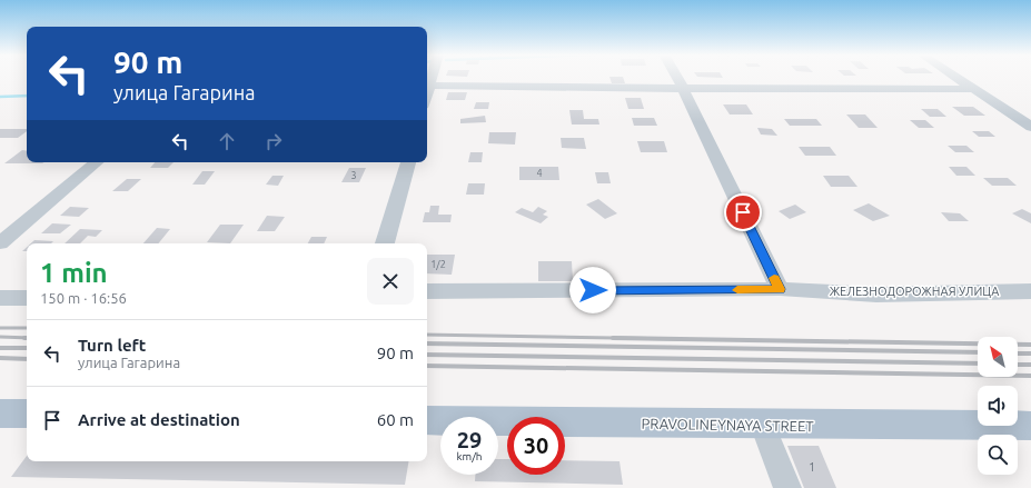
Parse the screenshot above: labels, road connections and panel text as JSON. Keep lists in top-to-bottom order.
{
  "streets": {
    "main road": ["PRAVOLINEYNAYA STREET"],
    "street": ["ЖЕЛЕЗНОДОРОЖНАЯ УЛИЦА"]
  },
  "house_numbers": [
    "4",
    "3",
    "1/2",
    "1"
  ],
  "north": "top left",
  "page": {
    "turn": ["90 m", "улица Гагарина"],
    "heading": ["1 min", "150 m · 16:56"],
    "list": [
      {
        "name": "Turn left",
        "note": "улица Гагарина",
        "value": "90 m"
      },
      {
        "name": "Arrive at destination",
        "value": "60 m"
      }
    ],
    "speed": "29 km/h",
    "limit": "30"
  }
}
